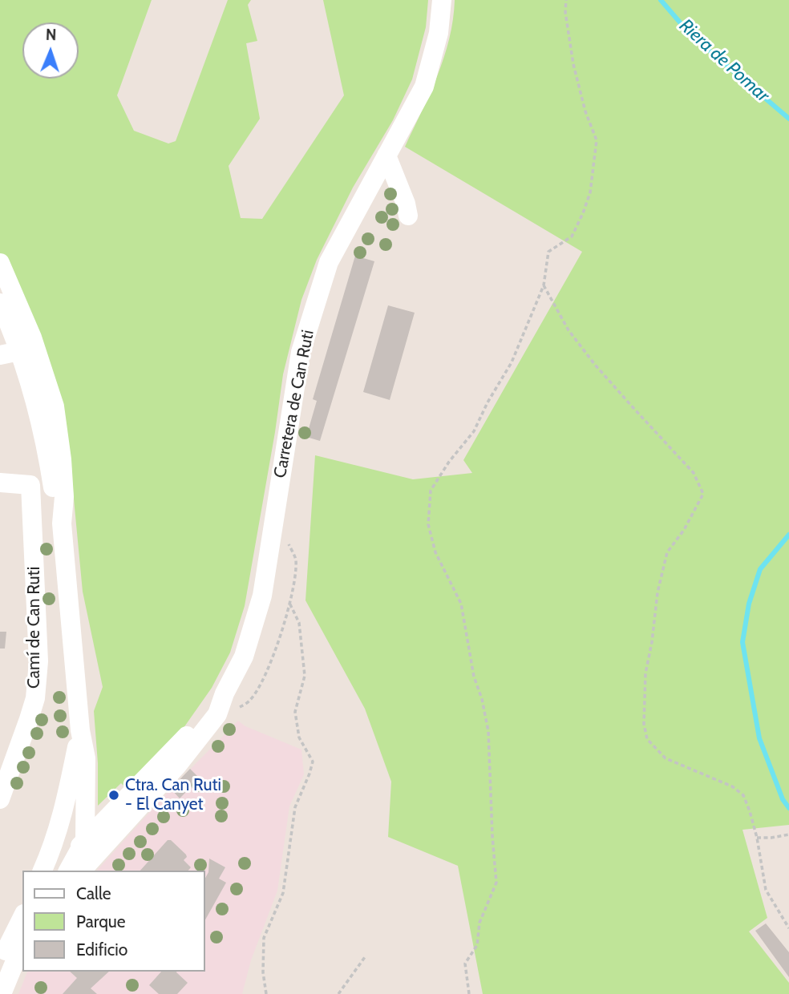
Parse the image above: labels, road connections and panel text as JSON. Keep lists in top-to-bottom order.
{
  "streets": {
    "street": ["Carretera de Can Ruti", "Camí de Can Ruti"]
  },
  "crossings": [
    ["Carretera de Can Ruti", "Camí de Can Ruti"]
  ],
  "water": ["Riera de Pomar"],
  "places": ["Ctra. Can Ruti - El Canyet"],
  "legend": ["Calle", "Parque", "Edificio"],
  "north": "top"
}
